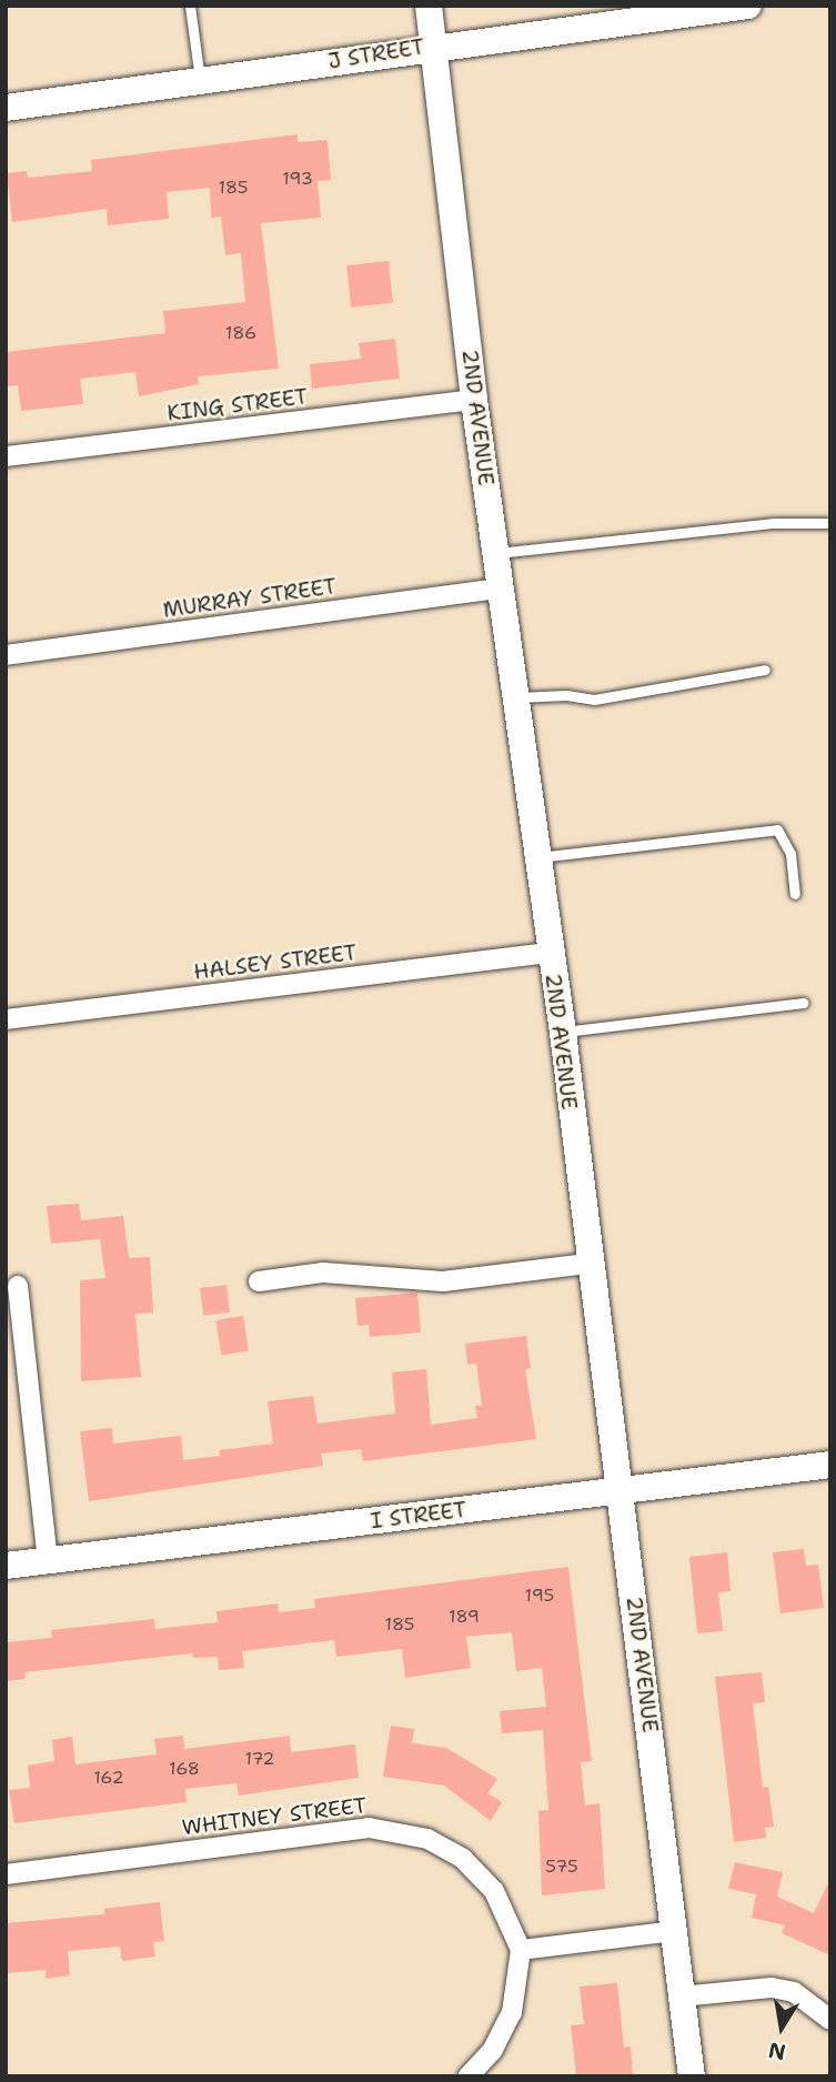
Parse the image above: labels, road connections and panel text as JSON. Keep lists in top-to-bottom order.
{
  "streets": {
    "street": [
      "J STREET",
      "KING STREET",
      "2ND AVENUE",
      "MURRAY STREET",
      "HALSEY STREET",
      "I STREET",
      "WHITNEY STREET"
    ]
  },
  "crossings": [
    ["J STREET", "2ND AVENUE"],
    ["KING STREET", "2ND AVENUE"],
    ["2ND AVENUE", "MURRAY STREET"],
    ["2ND AVENUE", "HALSEY STREET"],
    ["2ND AVENUE", "I STREET"]
  ],
  "house_numbers": [
    "193",
    "185",
    "186",
    "195",
    "189",
    "185",
    "172",
    "168",
    "162",
    "575"
  ],
  "north": "bottom"
}
